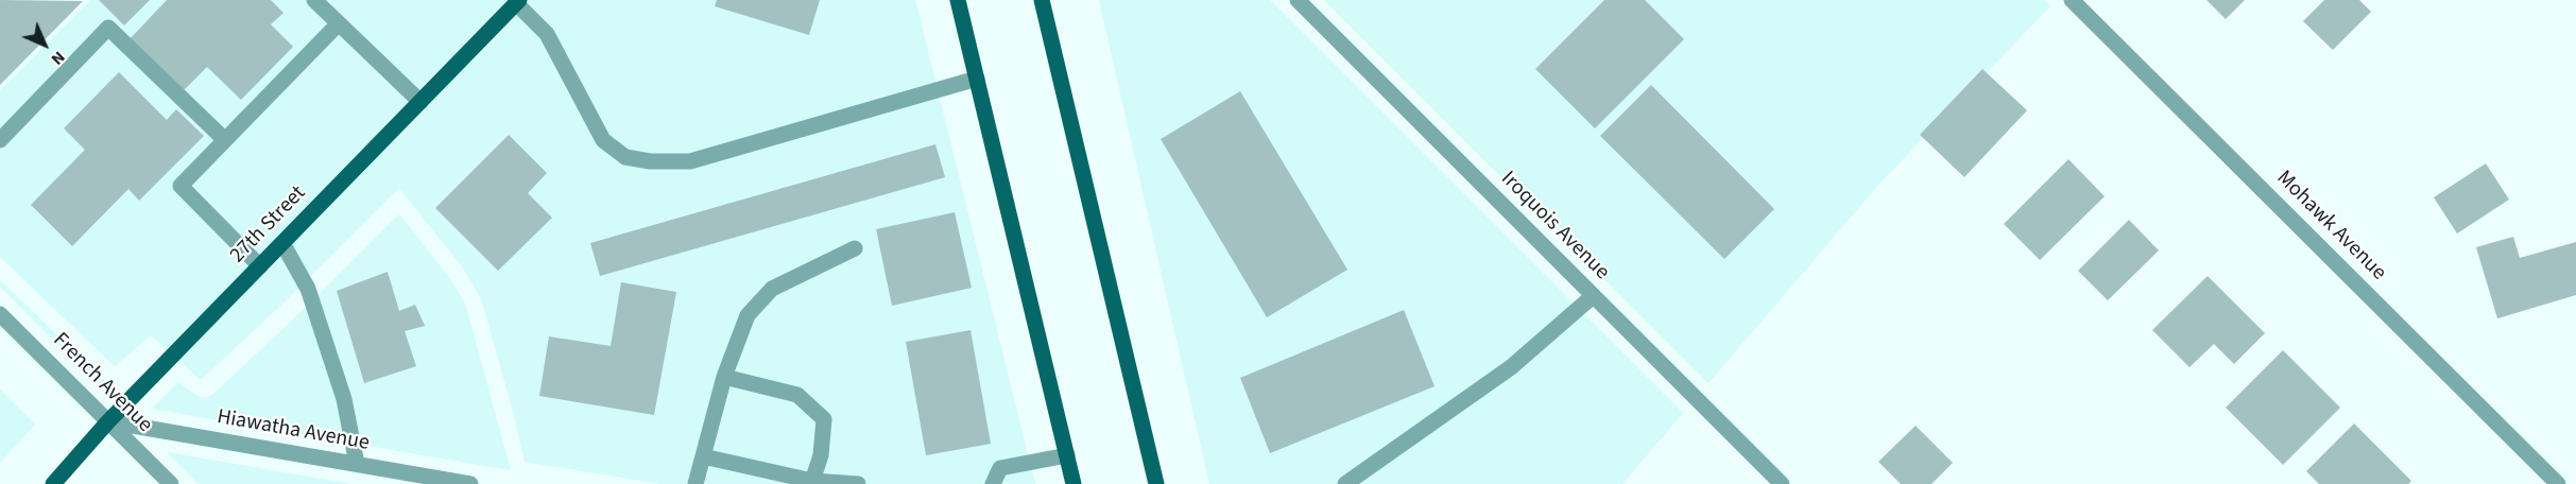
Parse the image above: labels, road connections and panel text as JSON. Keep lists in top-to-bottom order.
{
  "streets": {
    "main road": ["27th Street"],
    "street": [
      "Iroquois Avenue",
      "Mohawk Avenue",
      "French Avenue",
      "Hiawatha Avenue"
    ]
  },
  "crossings": [
    ["27th Street", "French Avenue"],
    ["27th Street", "Hiawatha Avenue"],
    ["French Avenue", "Hiawatha Avenue"]
  ],
  "north": "bottom right"
}
